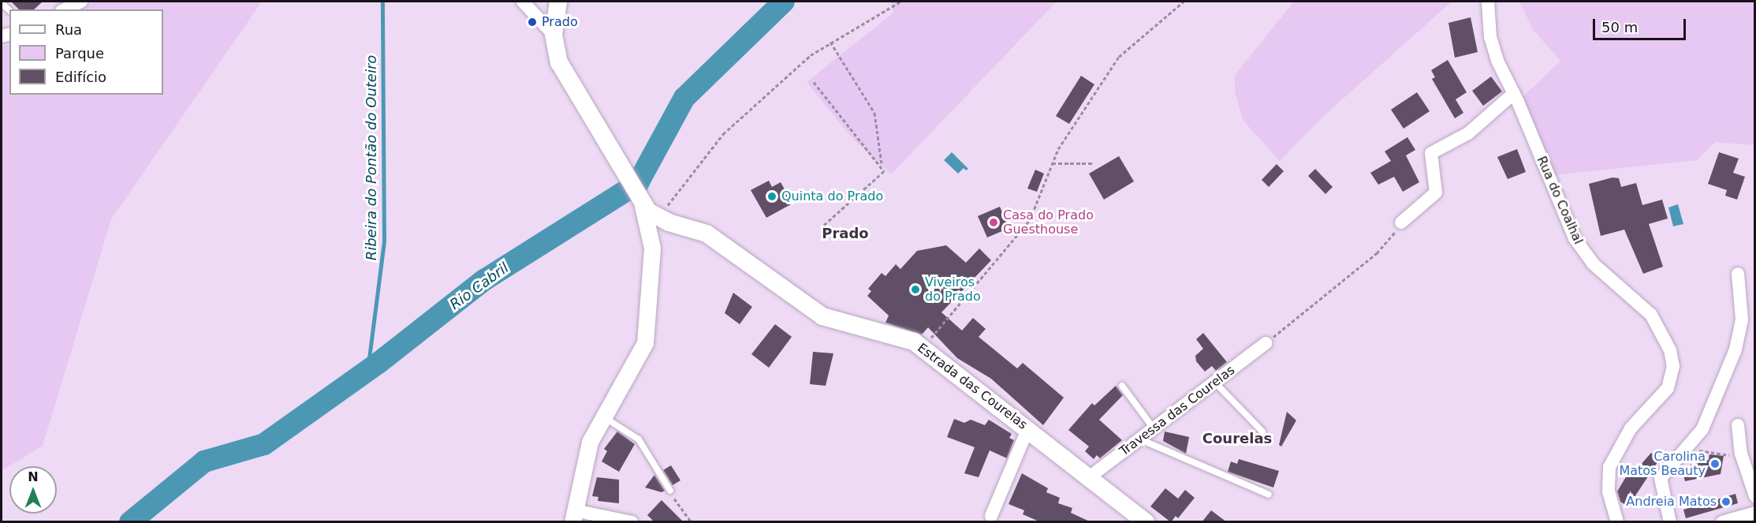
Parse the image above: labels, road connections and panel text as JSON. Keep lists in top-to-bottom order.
{
  "streets": {
    "main road": ["Estrada das Courelas"],
    "street": ["Rua do Coalhal", "Travessa das Courelas"]
  },
  "crossings": [
    ["Estrada das Courelas", "Travessa das Courelas"]
  ],
  "districts": ["Prado", "Courelas"],
  "water": ["Ribeira do Pontão do Outeiro", "Rio Cabril"],
  "places": [
    "Prado",
    "Quinta do Prado",
    "Casa do Prado Guesthouse",
    "Viveiros do Prado",
    "Carolina Matos Beauty",
    "Andreia Matos"
  ],
  "legend": ["Rua", "Parque", "Edifício"],
  "scale_bar": "50 m",
  "north": "top"
}
